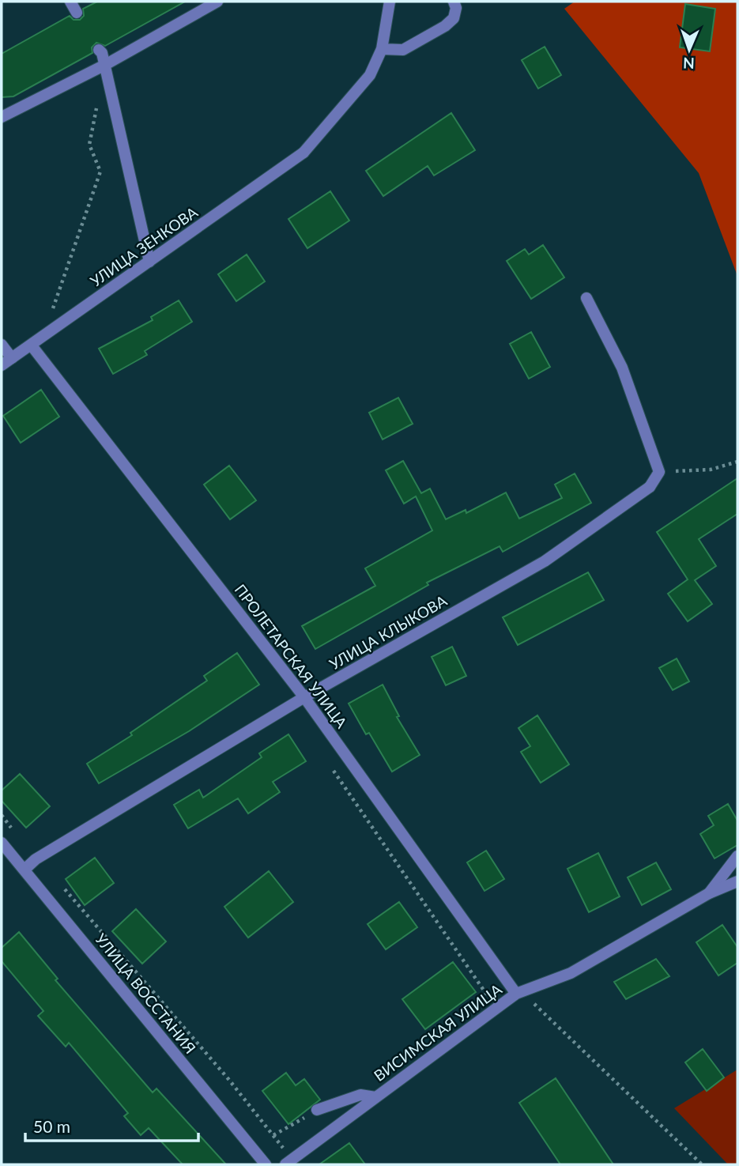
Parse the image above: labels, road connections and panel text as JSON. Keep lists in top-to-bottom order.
{
  "streets": {
    "street": [
      "УЛИЦА ЗЕНКОВА",
      "УЛИЦА КЛЫКОВА",
      "ПРОЛЕТАРСКАЯ УЛИЦА",
      "УЛИЦА ВОССТАНИЯ",
      "ВИСИМСКАЯ УЛИЦА"
    ]
  },
  "crossings": [
    ["УЛИЦА ЗЕНКОВА", "ПРОЛЕТАРСКАЯ УЛИЦА"],
    ["УЛИЦА КЛЫКОВА", "ПРОЛЕТАРСКАЯ УЛИЦА"],
    ["УЛИЦА КЛЫКОВА", "УЛИЦА ВОССТАНИЯ"],
    ["ПРОЛЕТАРСКАЯ УЛИЦА", "ВИСИМСКАЯ УЛИЦА"]
  ],
  "scale_bar": "50 m",
  "north": "bottom"
}
